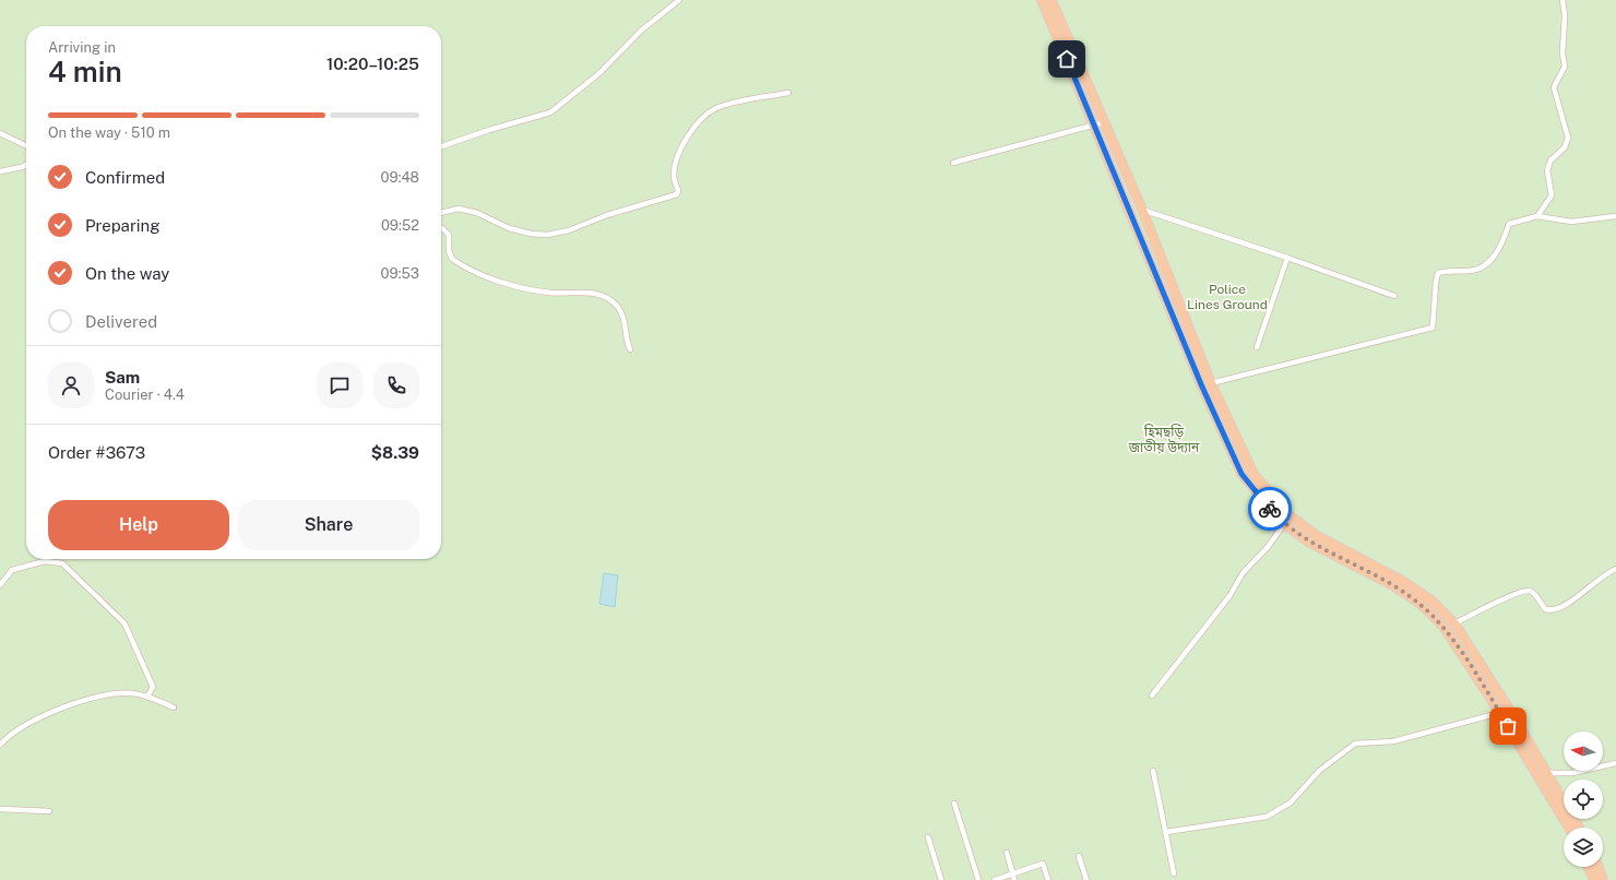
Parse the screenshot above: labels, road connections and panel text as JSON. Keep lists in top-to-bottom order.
{
  "parks": ["Police Lines Ground", "হিমছড়ি জাতীয় উদ্যান"],
  "north": "left",
  "page": {
    "heading": ["4 min", "Arriving in", "10:20–10:25"],
    "panel": [
      "Sam",
      "Courier · 4.4",
      "Order #3673",
      "$8.39"
    ],
    "bar": "On the way · 510 m",
    "list": [
      ["Confirmed", "09:48"],
      ["Preparing", "09:52"],
      ["On the way", "09:53"],
      "Delivered"
    ],
    "buttons": ["Help", "Share"]
  }
}
